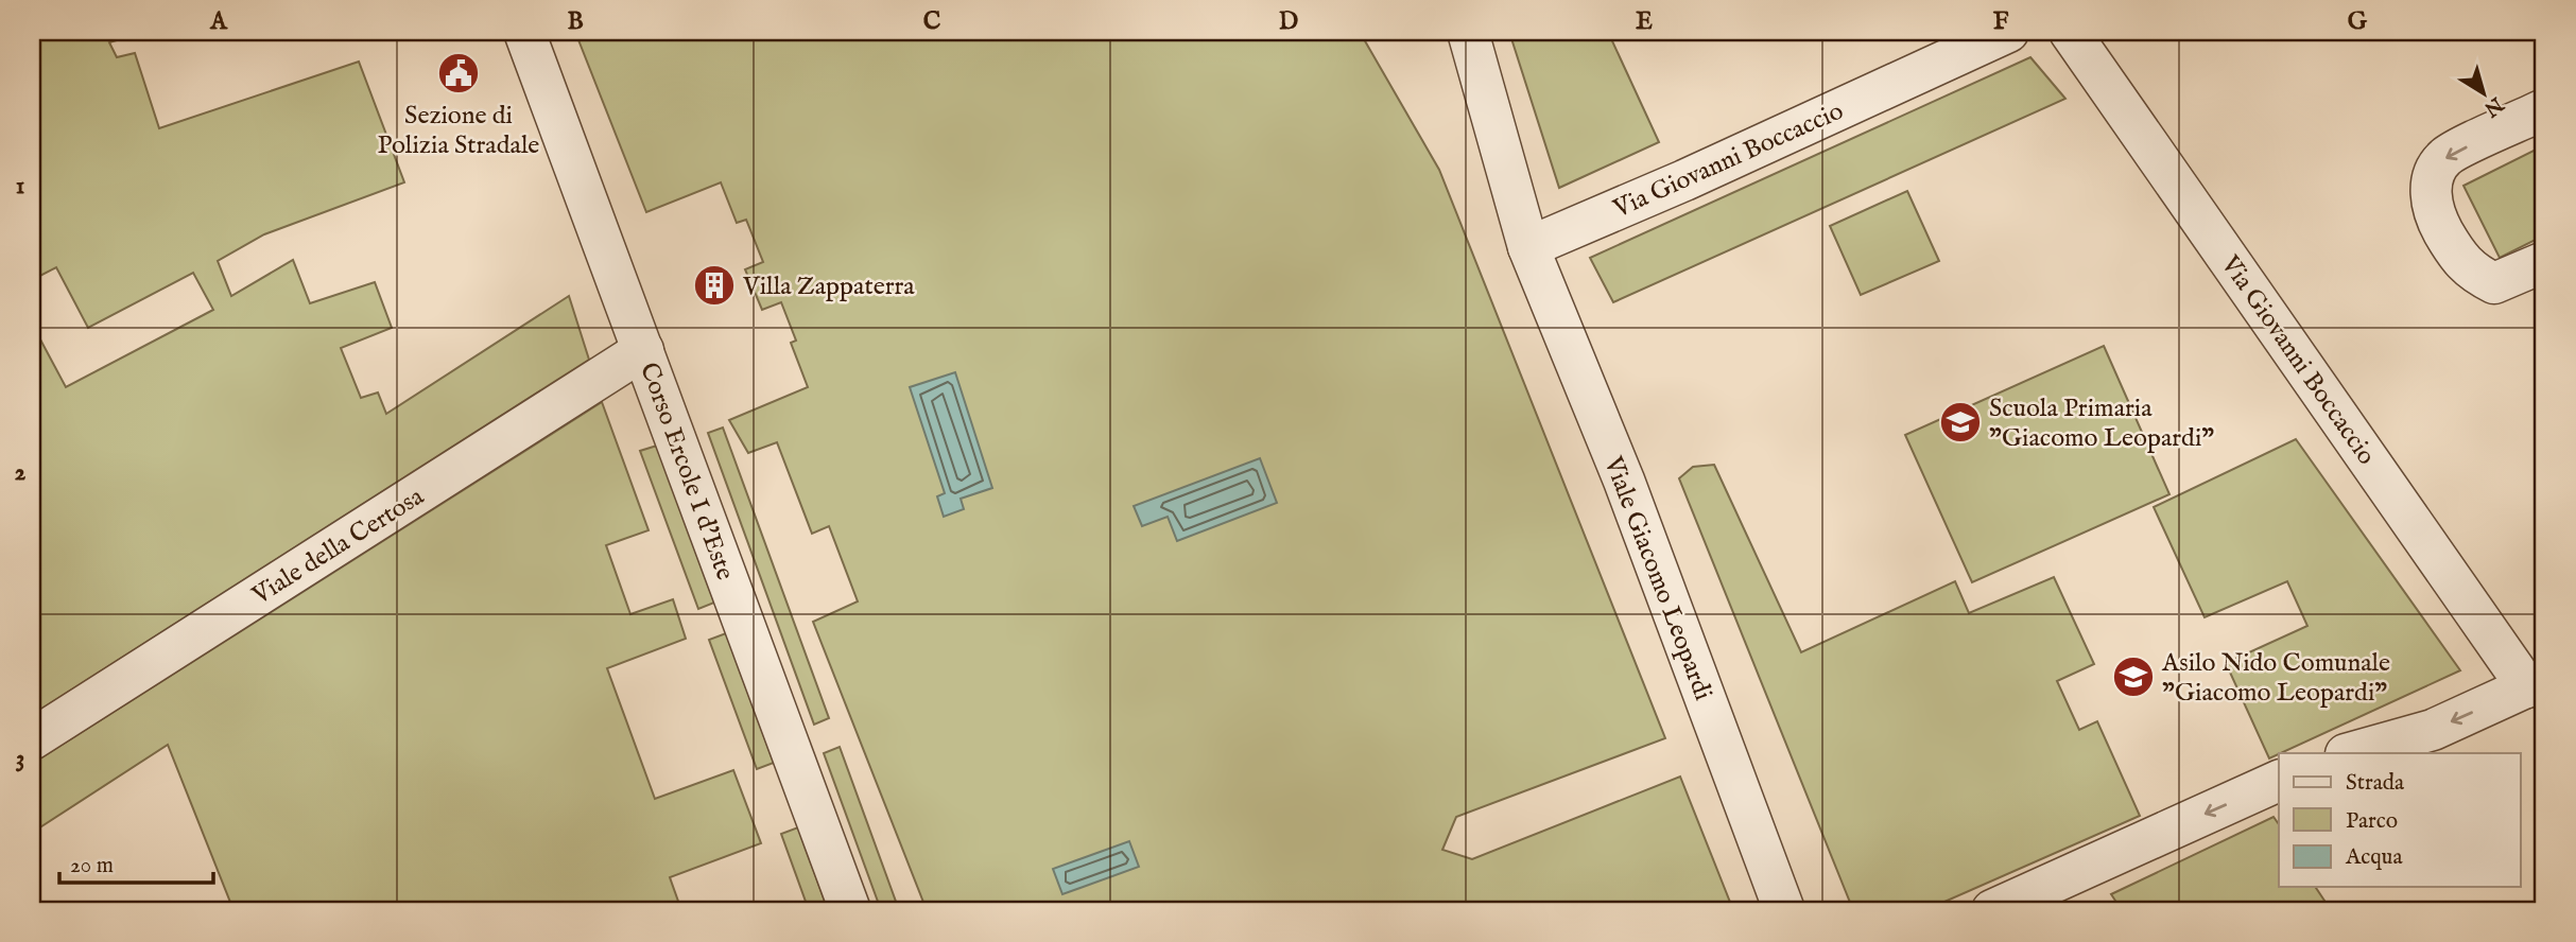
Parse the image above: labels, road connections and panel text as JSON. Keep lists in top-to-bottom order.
{
  "streets": {
    "street": [
      "Via Giovanni Boccaccio",
      "Corso Ercole I d'Este",
      "Viale della Certosa",
      "Viale Giacomo Leopardi"
    ]
  },
  "crossings": [
    ["Via Giovanni Boccaccio", "Viale Giacomo Leopardi"],
    ["Corso Ercole I d'Este", "Viale della Certosa"]
  ],
  "places": {
    "public building": ["Sezione di Polizia Stradale"],
    "building": ["Villa Zappaterra"],
    "school or university": ["Scuola Primaria \"Giacomo Leopardi\"", "Asilo Nido Comunale \"Giacomo Leopardi\""]
  },
  "legend": ["Strada", "Parco", "Acqua"],
  "scale_bar": "20 m",
  "north": "bottom right",
  "grid": {
    "columns": [
      "A",
      "B",
      "C",
      "D",
      "E",
      "F",
      "G"
    ],
    "rows": ["1", "2", "3"]
  }
}
